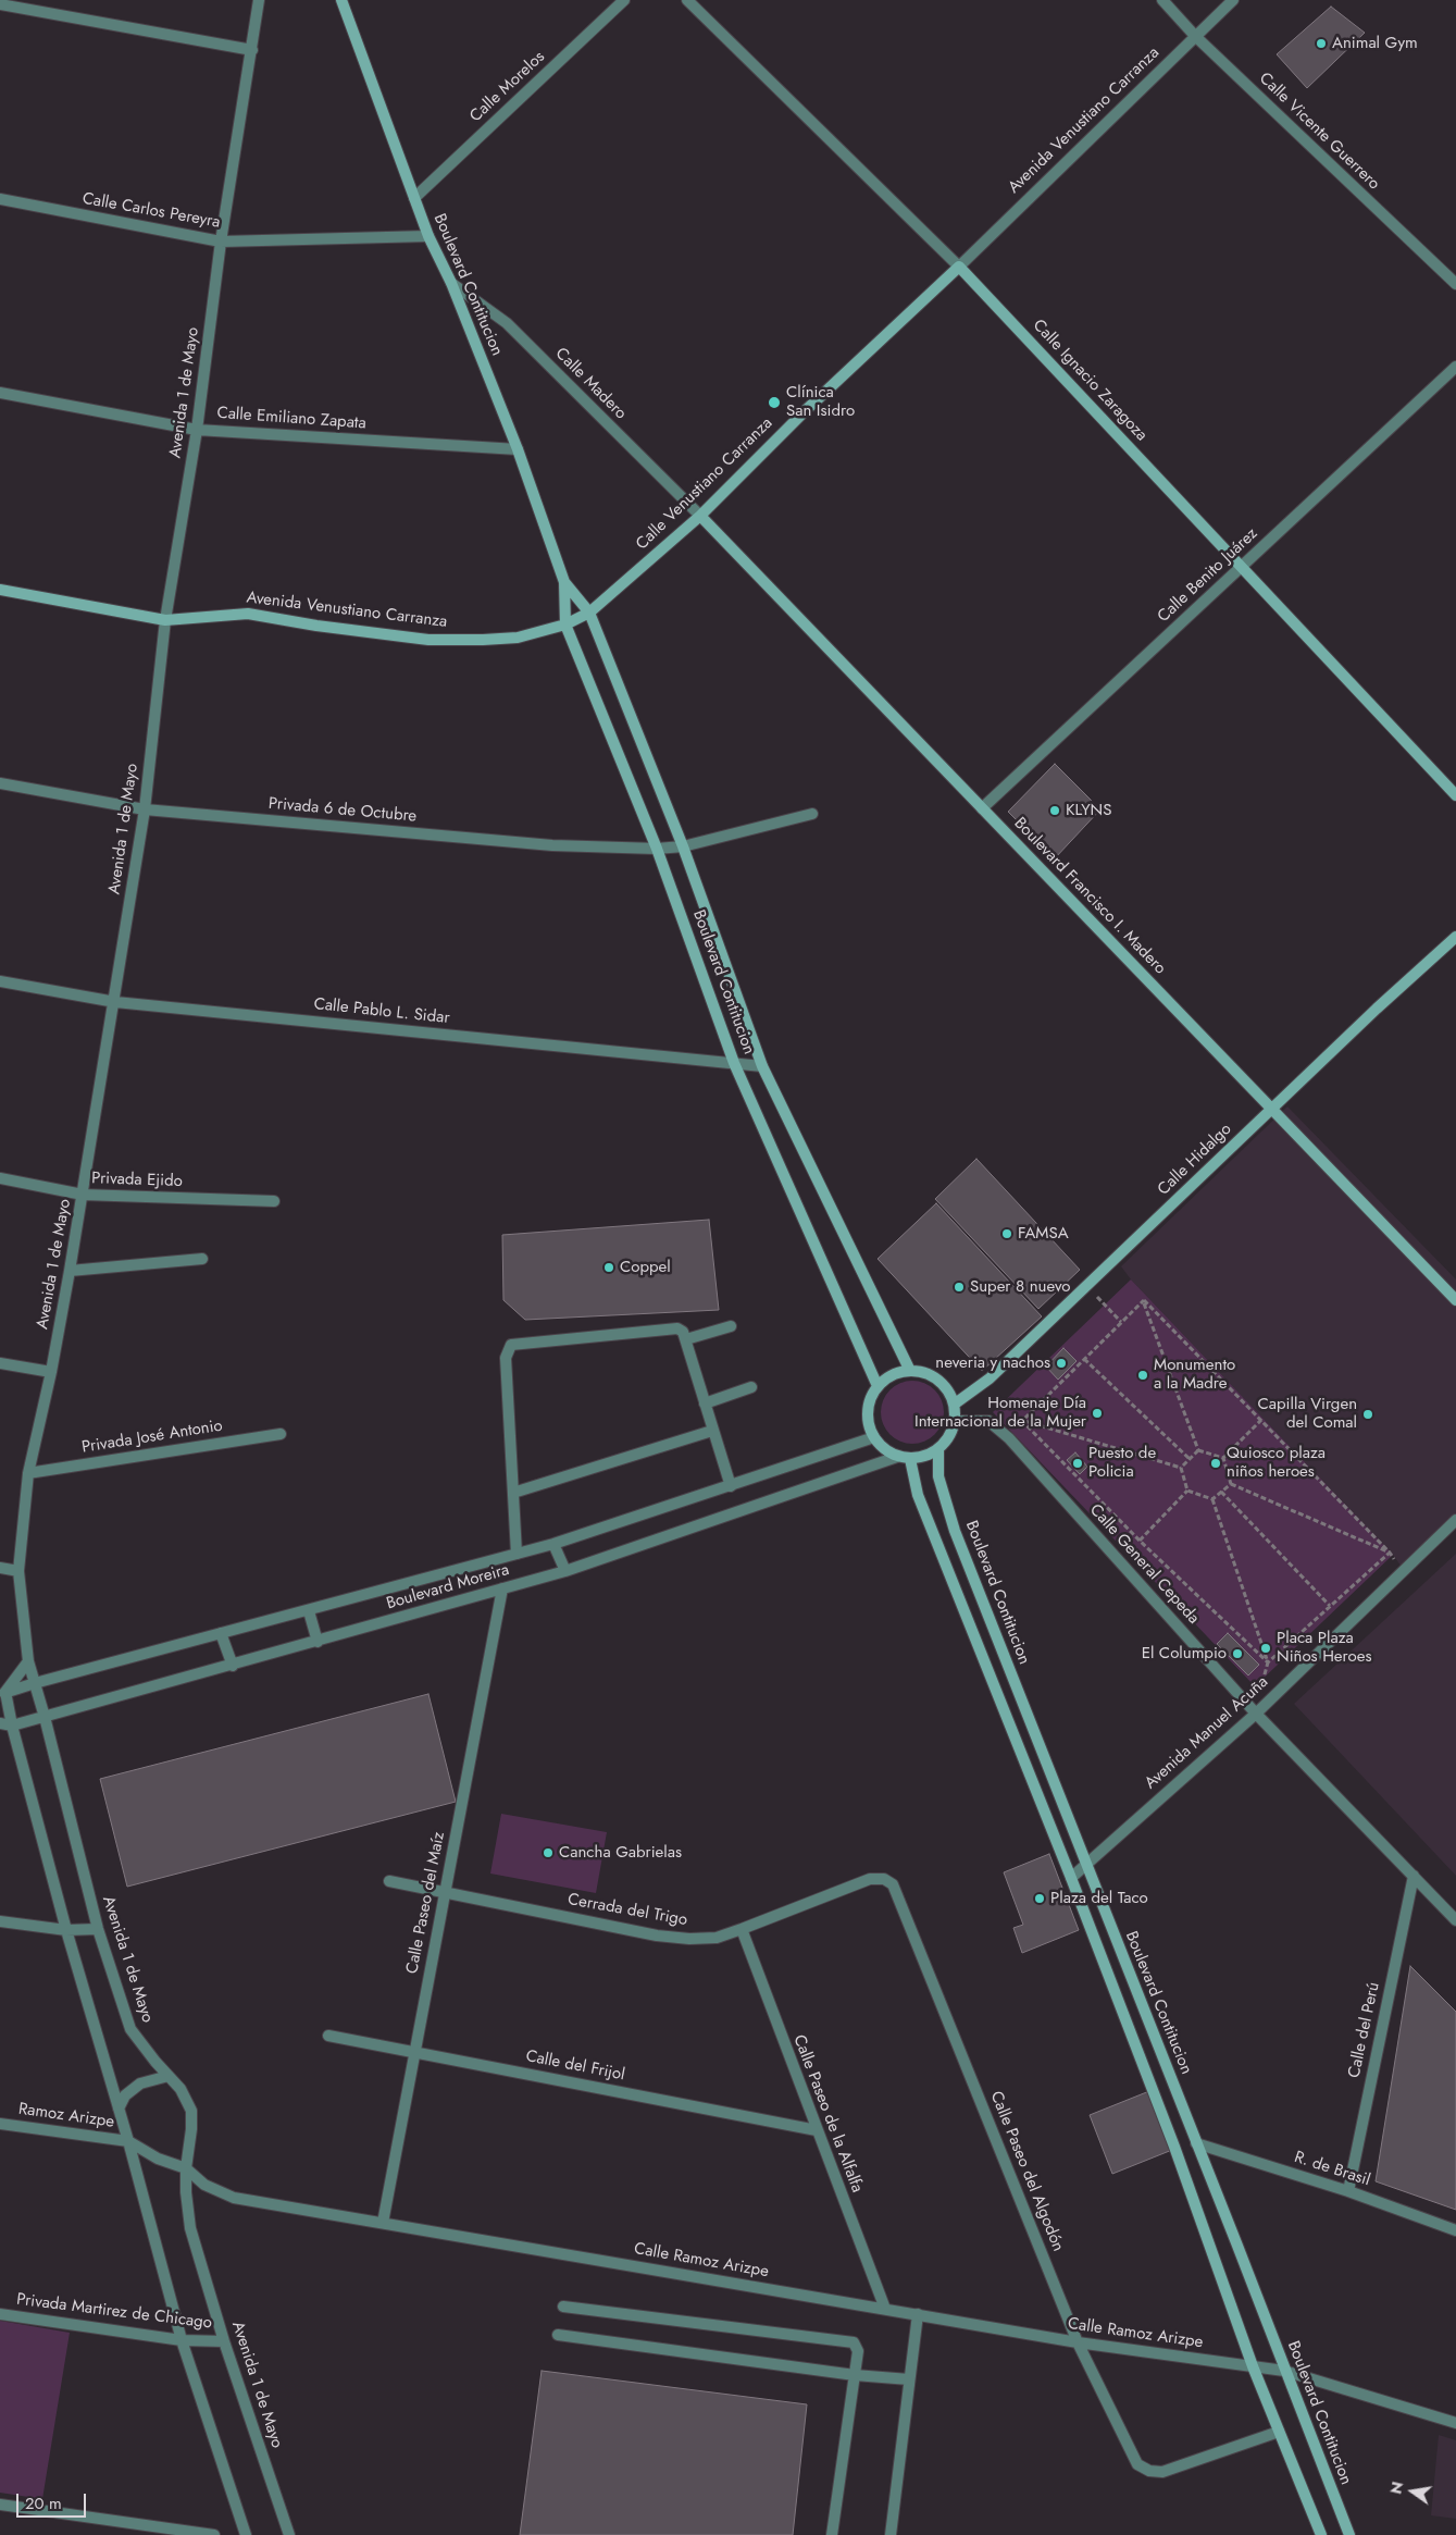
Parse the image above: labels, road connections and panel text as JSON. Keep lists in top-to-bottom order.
{
  "streets": {
    "street": [
      "Calle Morelos",
      "Avenida Venustiano Carranza",
      "Calle Vicente Guerrero",
      "Calle Carlos Pereyra",
      "Boulevard Contitucion",
      "Calle Ignacio Zaragoza",
      "Calle Madero",
      "Avenida 1 de Mayo",
      "Calle Emiliano Zapata",
      "Calle Venustiano Carranza",
      "Calle Benito Juárez",
      "Privada 6 de Octubre",
      "Boulevard Francisco I. Madero",
      "Calle Pablo L. Sidar",
      "Calle Hidalgo",
      "Privada Ejido",
      "Privada José Antonio",
      "Calle General Cepeda",
      "Boulevard Moreira",
      "Avenida Manuel Acuña",
      "Calle Paseo del Maíz",
      "Cerrada del Trigo",
      "Calle del Perú",
      "Calle del Frijol",
      "Calle Paseo de la Alfalfa",
      "Ramoz Arizpe",
      "R. de Brasil",
      "Calle Paseo del Algodón",
      "Calle Ramoz Arizpe",
      "Privada Martirez de Chicago"
    ]
  },
  "crossings": [
    ["Calle Morelos", "Boulevard Contitucion"],
    ["Avenida Venustiano Carranza", "Calle Vicente Guerrero"],
    ["Avenida Venustiano Carranza", "Boulevard Contitucion"],
    ["Avenida Venustiano Carranza", "Calle Ignacio Zaragoza"],
    ["Avenida Venustiano Carranza", "Avenida 1 de Mayo"],
    ["Avenida Venustiano Carranza", "Calle Venustiano Carranza"],
    ["Calle Carlos Pereyra", "Boulevard Contitucion"],
    ["Calle Carlos Pereyra", "Avenida 1 de Mayo"],
    ["Boulevard Contitucion", "Calle Madero"],
    ["Boulevard Contitucion", "Calle Emiliano Zapata"],
    ["Boulevard Contitucion", "Calle Venustiano Carranza"],
    ["Boulevard Contitucion", "Privada 6 de Octubre"],
    ["Boulevard Contitucion", "Calle Pablo L. Sidar"],
    ["Boulevard Contitucion", "Calle Hidalgo"],
    ["Boulevard Contitucion", "Boulevard Moreira"],
    ["Boulevard Contitucion", "Avenida Manuel Acuña"],
    ["Boulevard Contitucion", "R. de Brasil"],
    ["Boulevard Contitucion", "Calle Ramoz Arizpe"],
    ["Calle Ignacio Zaragoza", "Calle Venustiano Carranza"],
    ["Calle Ignacio Zaragoza", "Calle Benito Juárez"],
    ["Calle Madero", "Calle Venustiano Carranza"],
    ["Calle Madero", "Boulevard Francisco I. Madero"],
    ["Avenida 1 de Mayo", "Calle Emiliano Zapata"],
    ["Avenida 1 de Mayo", "Privada 6 de Octubre"],
    ["Avenida 1 de Mayo", "Calle Pablo L. Sidar"],
    ["Avenida 1 de Mayo", "Privada Ejido"],
    ["Avenida 1 de Mayo", "Privada José Antonio"],
    ["Avenida 1 de Mayo", "Boulevard Moreira"],
    ["Avenida 1 de Mayo", "Ramoz Arizpe"],
    ["Avenida 1 de Mayo", "Calle Ramoz Arizpe"],
    ["Avenida 1 de Mayo", "Privada Martirez de Chicago"],
    ["Calle Venustiano Carranza", "Boulevard Francisco I. Madero"],
    ["Calle Benito Juárez", "Boulevard Francisco I. Madero"],
    ["Boulevard Francisco I. Madero", "Calle Hidalgo"],
    ["Calle Hidalgo", "Boulevard Moreira"],
    ["Calle General Cepeda", "Avenida Manuel Acuña"],
    ["Calle General Cepeda", "Calle del Perú"],
    ["Boulevard Moreira", "Calle Paseo del Maíz"],
    ["Calle Paseo del Maíz", "Cerrada del Trigo"],
    ["Calle Paseo del Maíz", "Calle del Frijol"],
    ["Calle Paseo del Maíz", "Calle Ramoz Arizpe"],
    ["Cerrada del Trigo", "Calle Paseo de la Alfalfa"],
    ["Cerrada del Trigo", "Calle Paseo del Algodón"],
    ["Calle del Perú", "R. de Brasil"],
    ["Calle del Frijol", "Calle Paseo de la Alfalfa"],
    ["Calle Paseo de la Alfalfa", "Calle Ramoz Arizpe"],
    ["Ramoz Arizpe", "Calle Ramoz Arizpe"],
    ["Calle Paseo del Algodón", "Calle Ramoz Arizpe"]
  ],
  "places": [
    "Animal Gym",
    "Clínica San Isidro",
    "KLYNS",
    "FAMSA",
    "Coppel",
    "Super 8 nuevo",
    "neveria y nachos",
    "Monumento a la Madre",
    "Homenaje Día Internacional de la Mujer",
    "Capilla Virgen del Comal",
    "Puesto de Policia",
    "Quiosco plaza niños heroes",
    "Placa Plaza Niños Heroes",
    "El Columpio",
    "Cancha Gabrielas",
    "Plaza del Taco"
  ],
  "scale_bar": "20 m",
  "north": "left"
}
